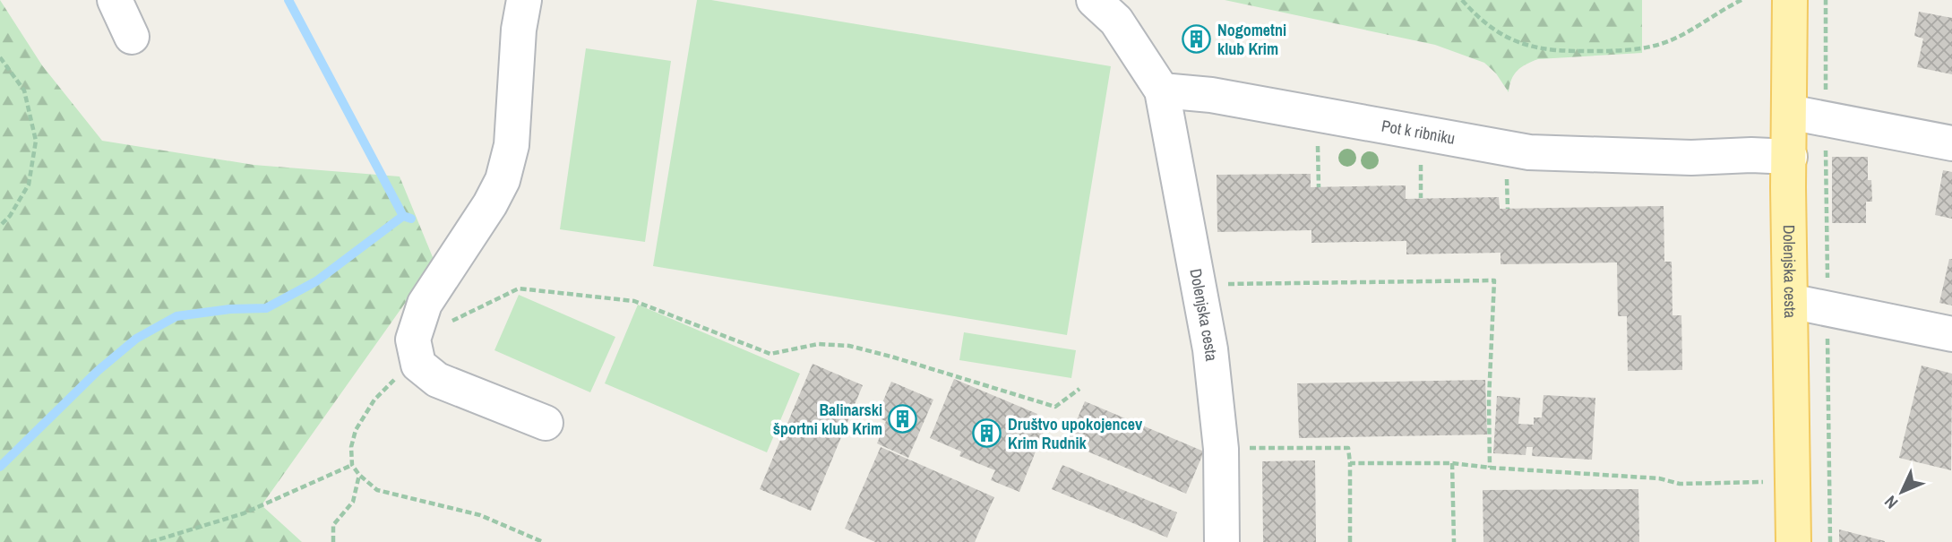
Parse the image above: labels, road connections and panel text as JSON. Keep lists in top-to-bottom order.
{
  "streets": {
    "main road": ["Dolenjska cesta"],
    "street": ["Pot k ribniku"]
  },
  "crossings": [
    ["Pot k ribniku", "Dolenjska cesta"]
  ],
  "places": {
    "building": ["Nogometni klub Krim", "Balinarski športni klub Krim", "Društvo upokojencev Krim Rudnik"]
  },
  "north": "bottom left"
}
